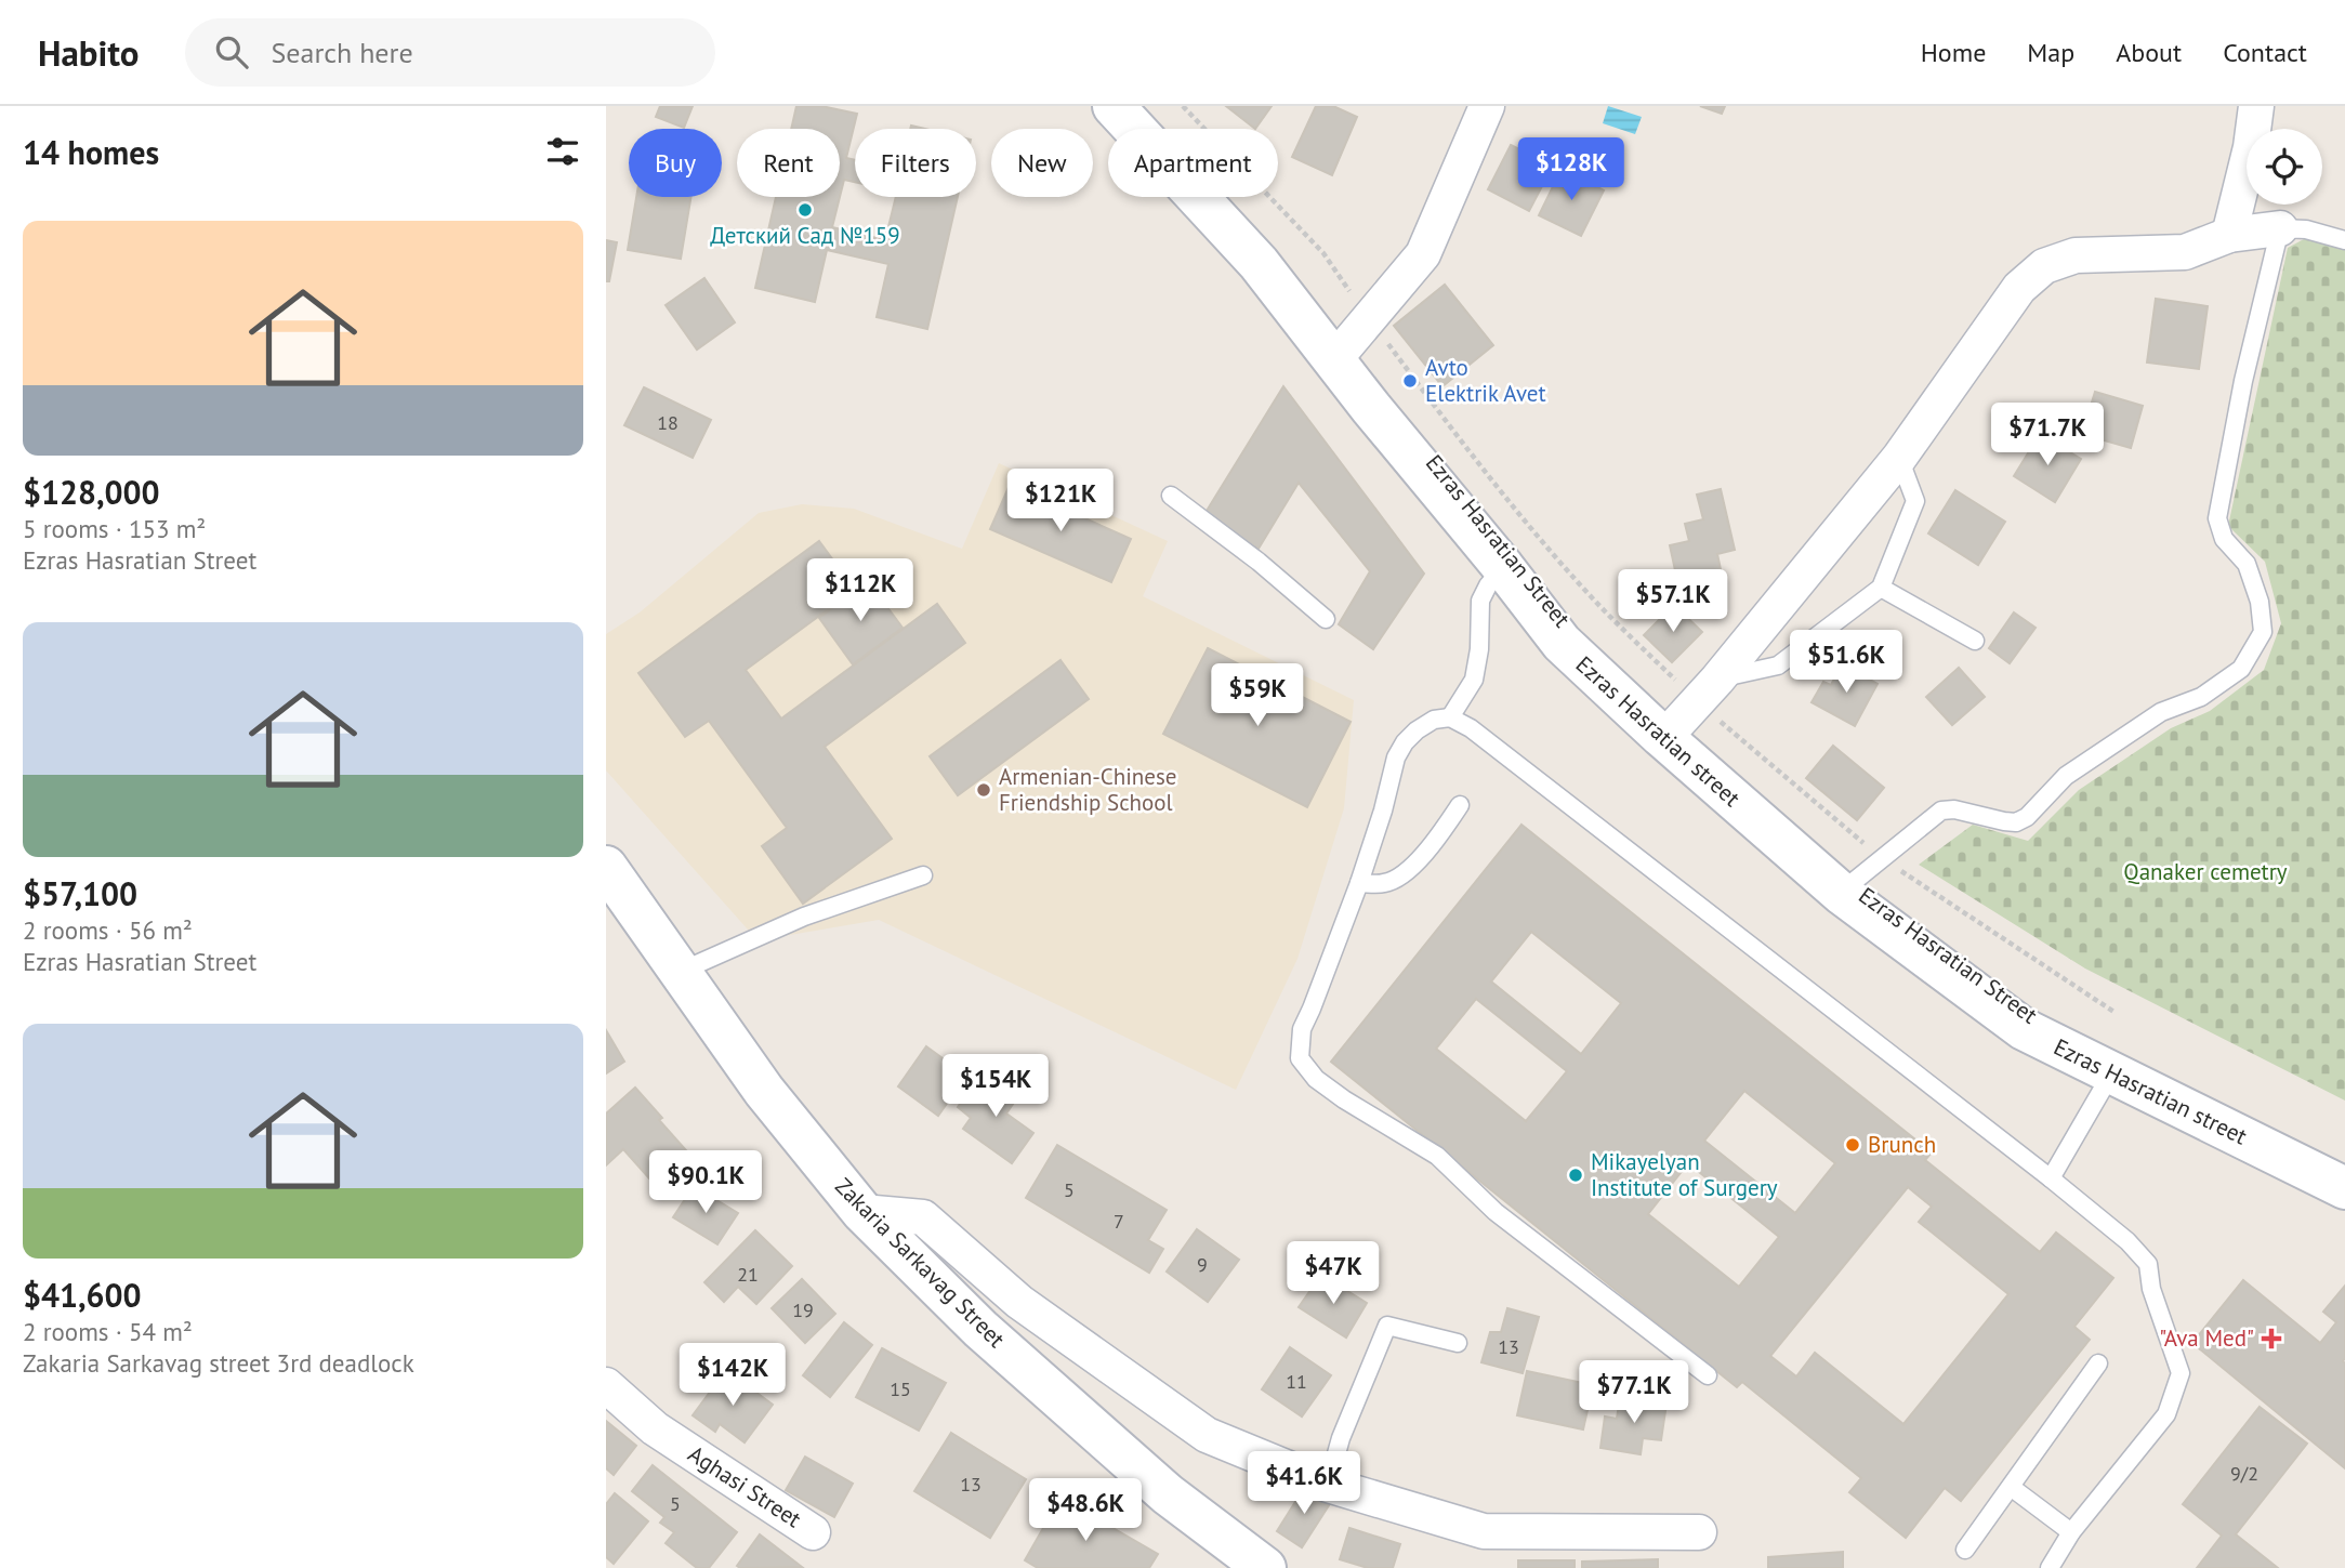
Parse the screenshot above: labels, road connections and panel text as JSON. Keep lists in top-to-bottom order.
{
  "streets": {
    "street": [
      "Ezras Hasratian Street",
      "Ezras Hasratian street",
      "Zakaria Sarkavag Street",
      "Aghasi Street"
    ]
  },
  "crossings": [
    ["Ezras Hasratian Street", "Ezras Hasratian street"]
  ],
  "parks": ["Qanaker cemetry"],
  "places": {
    "other": [
      "Детский Сад №159",
      "Avto Elektrik Avet",
      "Armenian-Chinese Friendship School",
      "Brunch",
      "Mikayelyan Institute of Surgery"
    ],
    "health": ["\"Ava Med\""]
  },
  "house_numbers": [
    "18",
    "5",
    "7",
    "9",
    "21",
    "19",
    "13",
    "11",
    "15",
    "9/2",
    "13",
    "5"
  ],
  "page": {
    "header": "Habito",
    "search": "Search here",
    "nav": [
      "Home",
      "Map",
      "About",
      "Contact"
    ],
    "heading": "14 homes",
    "chip": [
      "Buy",
      "Rent",
      "Filters",
      "New",
      "Apartment"
    ],
    "price": [
      "$128K",
      "$71.7K",
      "$121K",
      "$112K",
      "$57.1K",
      "$51.6K",
      "$59K",
      "$154K",
      "$90.1K",
      "$47K",
      "$142K",
      "$77.1K",
      "$41.6K",
      "$48.6K"
    ],
    "list": [
      {
        "name": "$128,000",
        "note": "5 rooms · 153 m² · Ezras Hasratian Street"
      },
      {
        "name": "$57,100",
        "note": "2 rooms · 56 m² · Ezras Hasratian Street"
      },
      {
        "name": "$41,600",
        "note": "2 rooms · 54 m² · Zakaria Sarkavag street 3rd deadlock"
      }
    ]
  }
}
